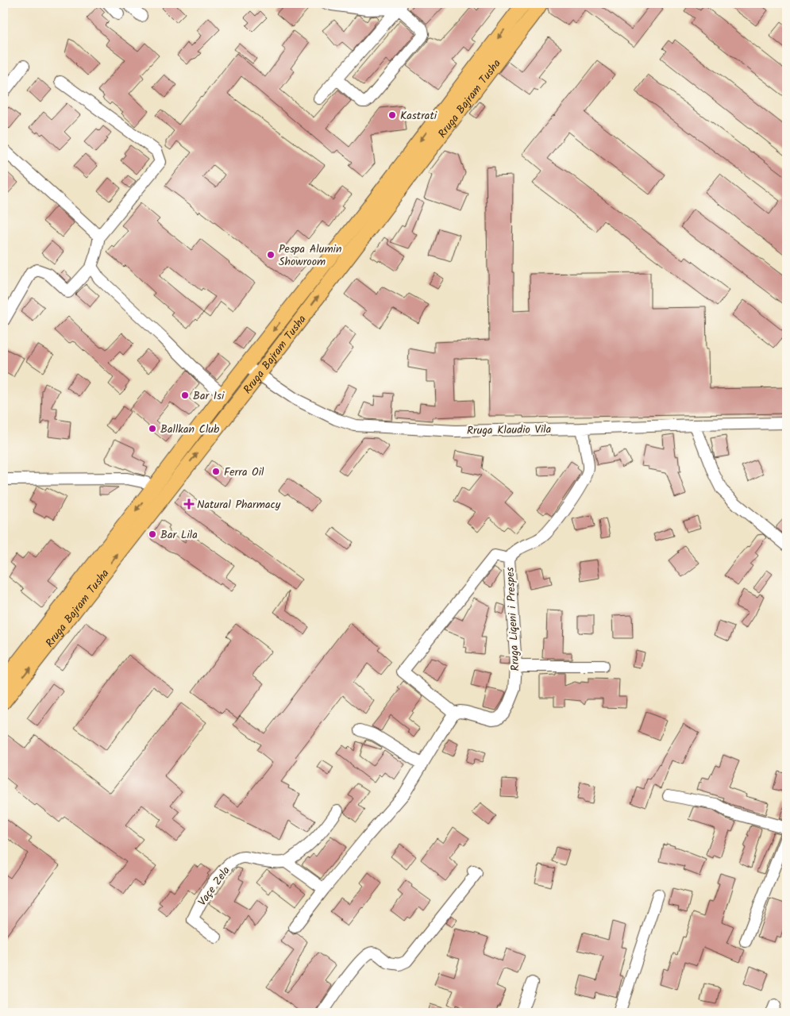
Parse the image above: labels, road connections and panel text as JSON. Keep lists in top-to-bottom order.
{
  "streets": {
    "main road": ["Rruga Bajram Tusha"],
    "street": ["Rruga Klaudio Vila", "Rruga Liqeni i Prespes", "Vaçe Zela"]
  },
  "crossings": [
    ["Rruga Bajram Tusha", "Rruga Klaudio Vila"],
    ["Rruga Klaudio Vila", "Rruga Liqeni i Prespes"]
  ],
  "places": {
    "other": [
      "Kastrati",
      "Pespa Alumin Showroom",
      "Bar Isi",
      "Ballkan Club",
      "Ferra Oil",
      "Bar Lila"
    ],
    "health": ["Natural Pharmacy"]
  }
}
